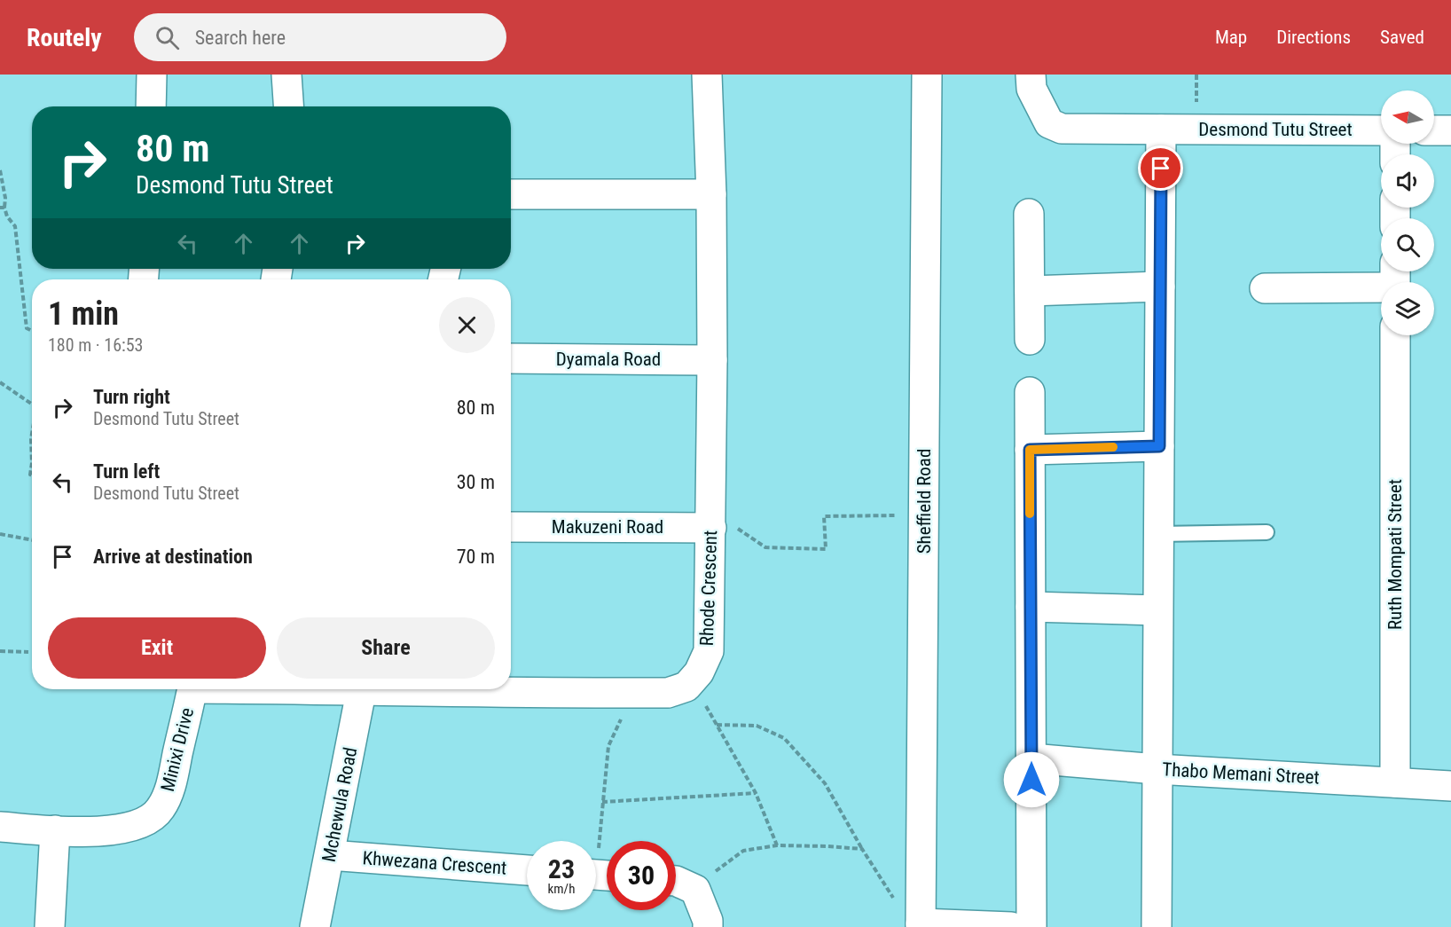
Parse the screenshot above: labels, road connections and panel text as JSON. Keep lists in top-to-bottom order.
{
  "streets": {
    "street": [
      "Desmond Tutu Street",
      "Dyamala Road",
      "Sheffield Road",
      "Makuzeni Road",
      "Ruth Mompati Street",
      "Rhode Crescent",
      "Minixi Drive",
      "Thabo Memani Street",
      "Mchewula Road",
      "Khwezana Crescent"
    ]
  },
  "crossings": [
    ["Dyamala Road", "Rhode Crescent"],
    ["Makuzeni Road", "Rhode Crescent"],
    ["Ruth Mompati Street", "Thabo Memani Street"],
    ["Mchewula Road", "Khwezana Crescent"]
  ],
  "north": "left",
  "page": {
    "header": "Routely",
    "search": "Search here",
    "nav": ["Map", "Directions", "Saved"],
    "turn": ["80 m", "Desmond Tutu Street"],
    "heading": ["1 min", "180 m · 16:53"],
    "list": [
      {
        "name": "Turn right",
        "note": "Desmond Tutu Street",
        "value": "80 m"
      },
      {
        "name": "Turn left",
        "note": "Desmond Tutu Street",
        "value": "30 m"
      },
      {
        "name": "Arrive at destination",
        "value": "70 m"
      }
    ],
    "buttons": ["Exit", "Share"],
    "speed": "23 km/h",
    "limit": "30"
  }
}
